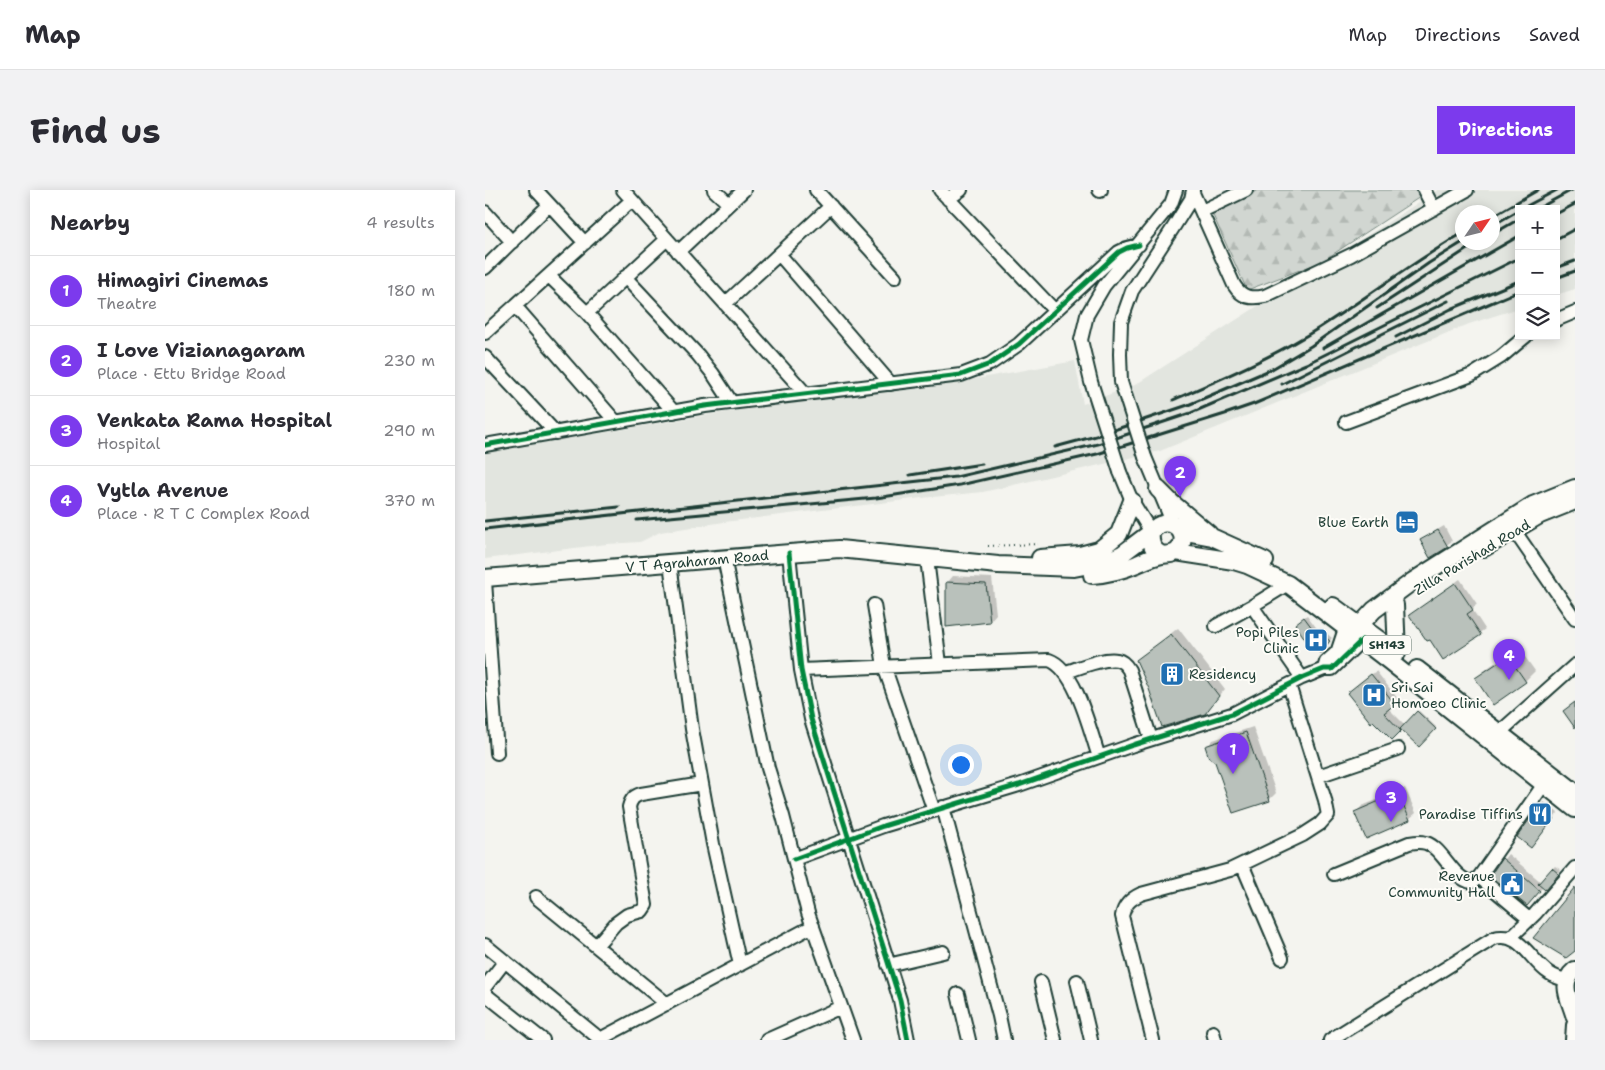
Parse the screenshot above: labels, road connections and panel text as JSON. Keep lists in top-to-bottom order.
{
  "streets": {
    "main road": ["Zilla Parishad Road", "V T Agraharam Road", "SH143"]
  },
  "places": {
    "hotel": ["Blue Earth"],
    "hospital": ["Popi Piles Clinic", "Sri Sai Homoeo Clinic"],
    "building": ["Residency"],
    "restaurant": ["Paradise Tiffins"],
    "public building": ["Revenue Community Hall"]
  },
  "north": "top right",
  "page": {
    "header": "Map",
    "nav": ["Map", "Directions", "Saved"],
    "buttons": "Directions",
    "title": "Find us",
    "heading": ["Nearby", "4 results"],
    "map_buttons": ["+", "−"],
    "list": [
      {
        "mark": "1",
        "name": "Himagiri Cinemas",
        "note": "Theatre",
        "value": "180 m"
      },
      {
        "mark": "2",
        "name": "I Love Vizianagaram",
        "note": "Place · Ettu Bridge Road",
        "value": "230 m"
      },
      {
        "mark": "3",
        "name": "Venkata Rama Hospital",
        "note": "Hospital",
        "value": "290 m"
      },
      {
        "mark": "4",
        "name": "Vytla Avenue",
        "note": "Place · R T C Complex Road",
        "value": "370 m"
      }
    ],
    "pins": [
      "2",
      "4",
      "1",
      "3"
    ]
  }
}
